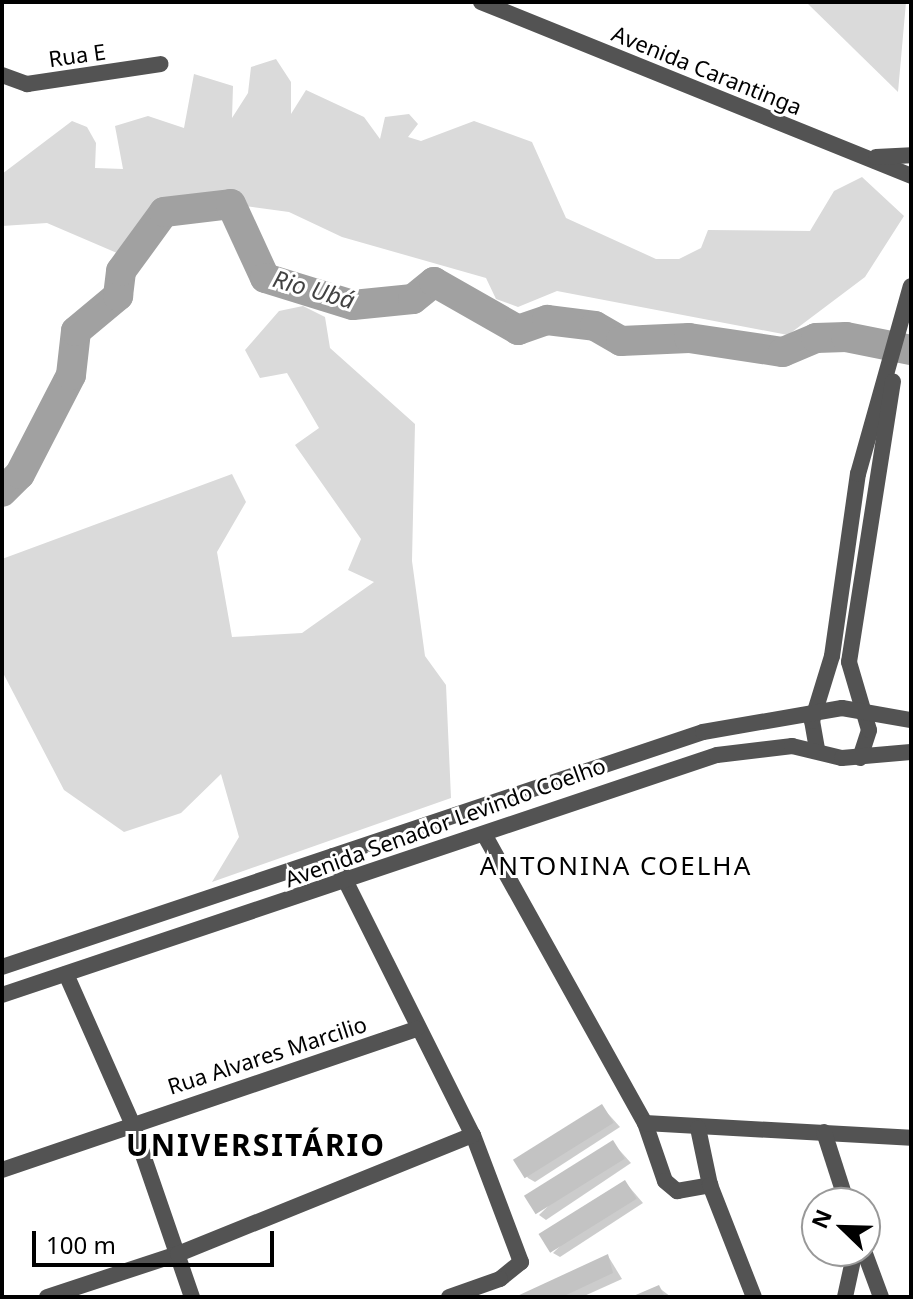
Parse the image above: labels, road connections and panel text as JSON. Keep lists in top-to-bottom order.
{
  "streets": {
    "street": [
      "Rua E",
      "Avenida Carantinga",
      "Avenida Senador Levindo Coelho",
      "Rua Alvares Marcilio"
    ]
  },
  "districts": ["ANTONINA COELHA", "UNIVERSITÁRIO"],
  "water": ["Rio Ubá"],
  "scale_bar": "100 m",
  "north": "top left"
}
